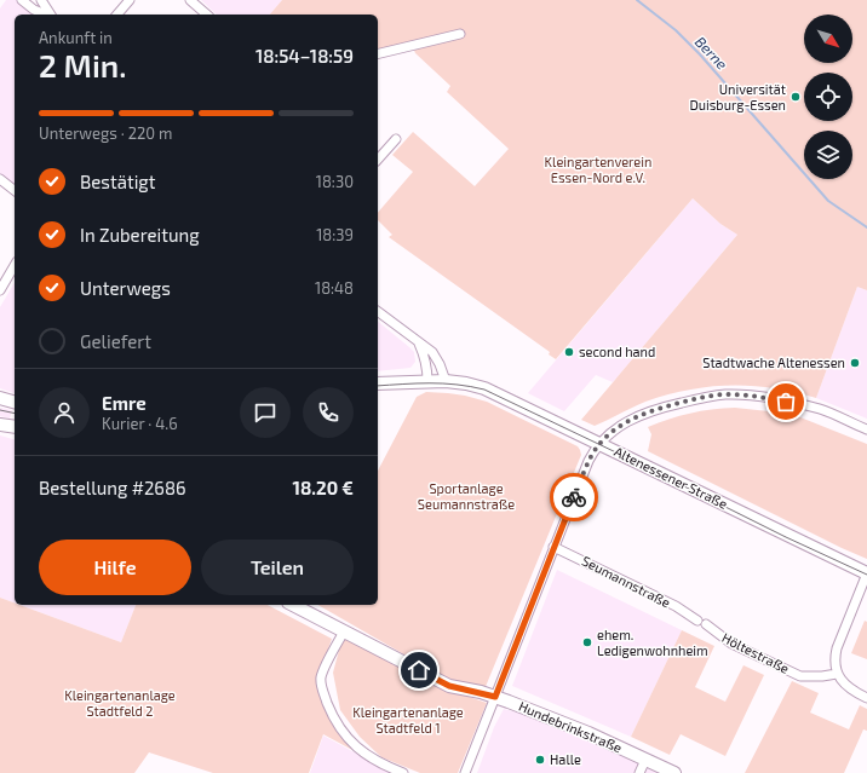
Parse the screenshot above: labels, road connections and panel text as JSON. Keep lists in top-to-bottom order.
{
  "streets": {
    "main road": ["Altenessener Straße", "Hundebrinkstraße"],
    "street": ["Seumannstraße", "Höltestraße"]
  },
  "crossings": [
    ["Seumannstraße", "Höltestraße"]
  ],
  "water": ["Berne"],
  "parks": [
    "Kleingartenverein Essen-Nord e.V.",
    "Sportanlage Seumannstraße",
    "Kleingartenanlage Stadtfeld 2",
    "Kleingartenanlage Stadtfeld 1"
  ],
  "places": [
    "Universität Duisburg-Essen",
    "second hand",
    "Stadtwache Altenessen",
    "ehem. Ledigenwohnheim",
    "Halle"
  ],
  "north": "bottom right",
  "page": {
    "heading": ["2 Min.", "Ankunft in", "18:54–18:59"],
    "panel": [
      "Emre",
      "Kurier · 4.6",
      "Bestellung #2686",
      "18.20 €"
    ],
    "bar": "Unterwegs · 220 m",
    "list": [
      ["Bestätigt", "18:30"],
      ["In Zubereitung", "18:39"],
      ["Unterwegs", "18:48"],
      "Geliefert"
    ],
    "buttons": ["Hilfe", "Teilen"]
  }
}
